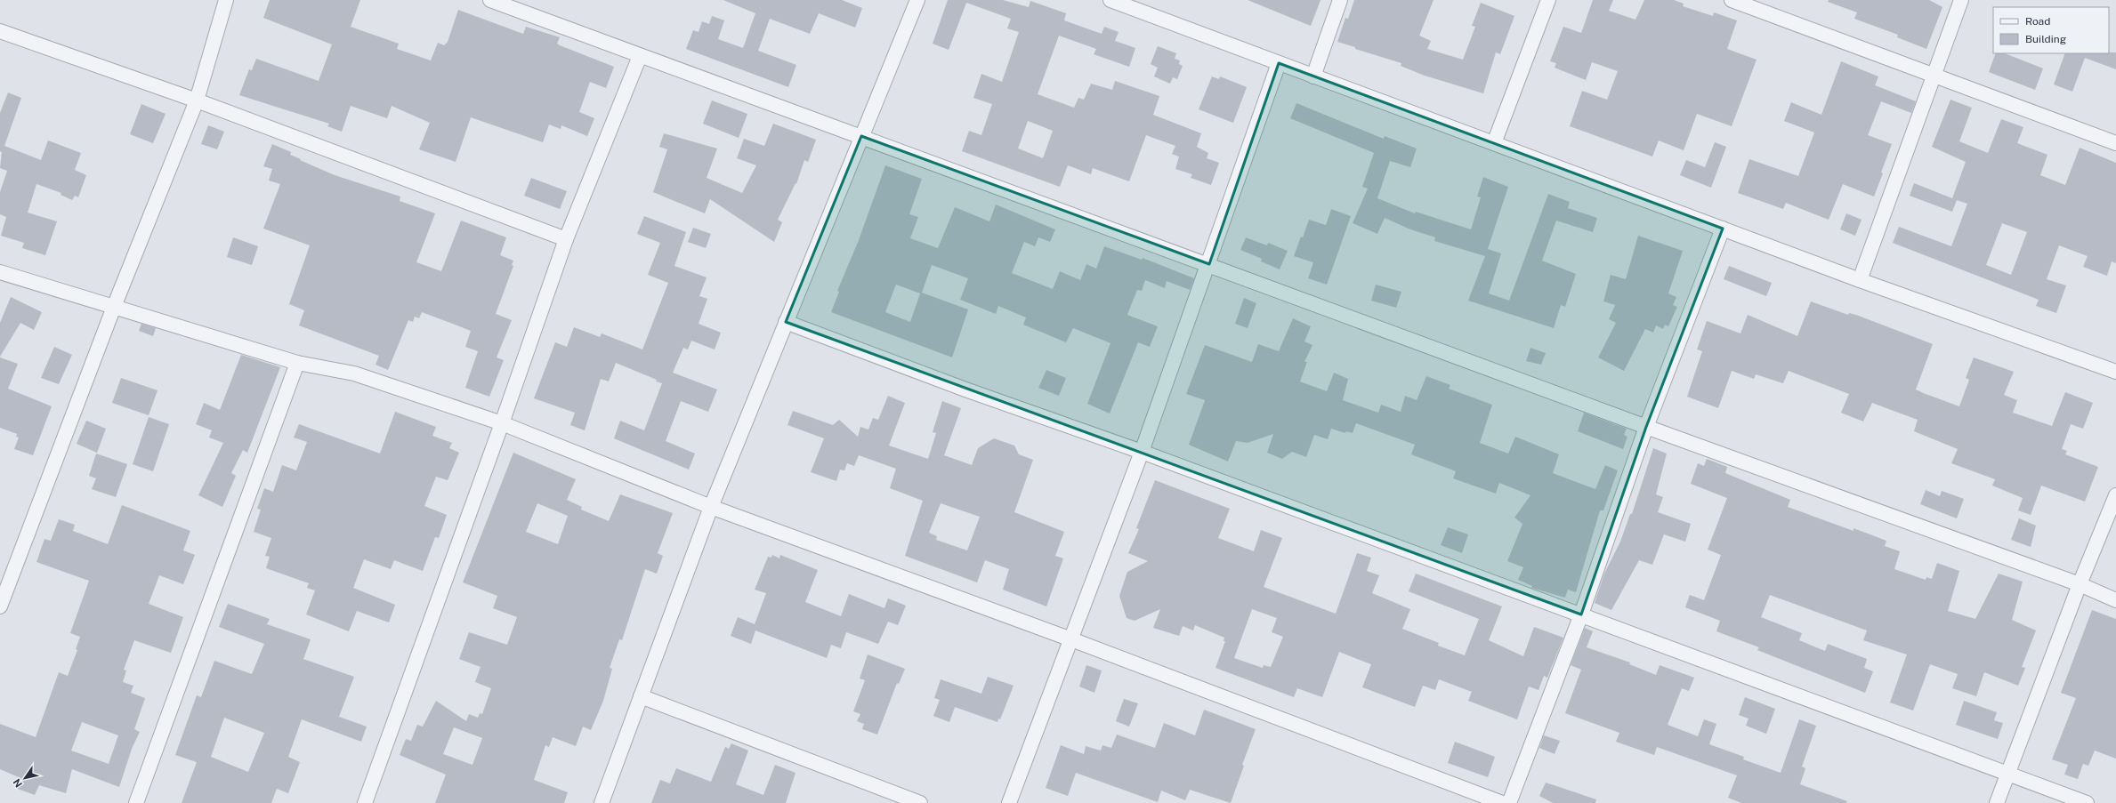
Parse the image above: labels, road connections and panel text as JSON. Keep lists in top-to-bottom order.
{
  "legend": ["Road", "Building"],
  "north": "bottom left"
}
